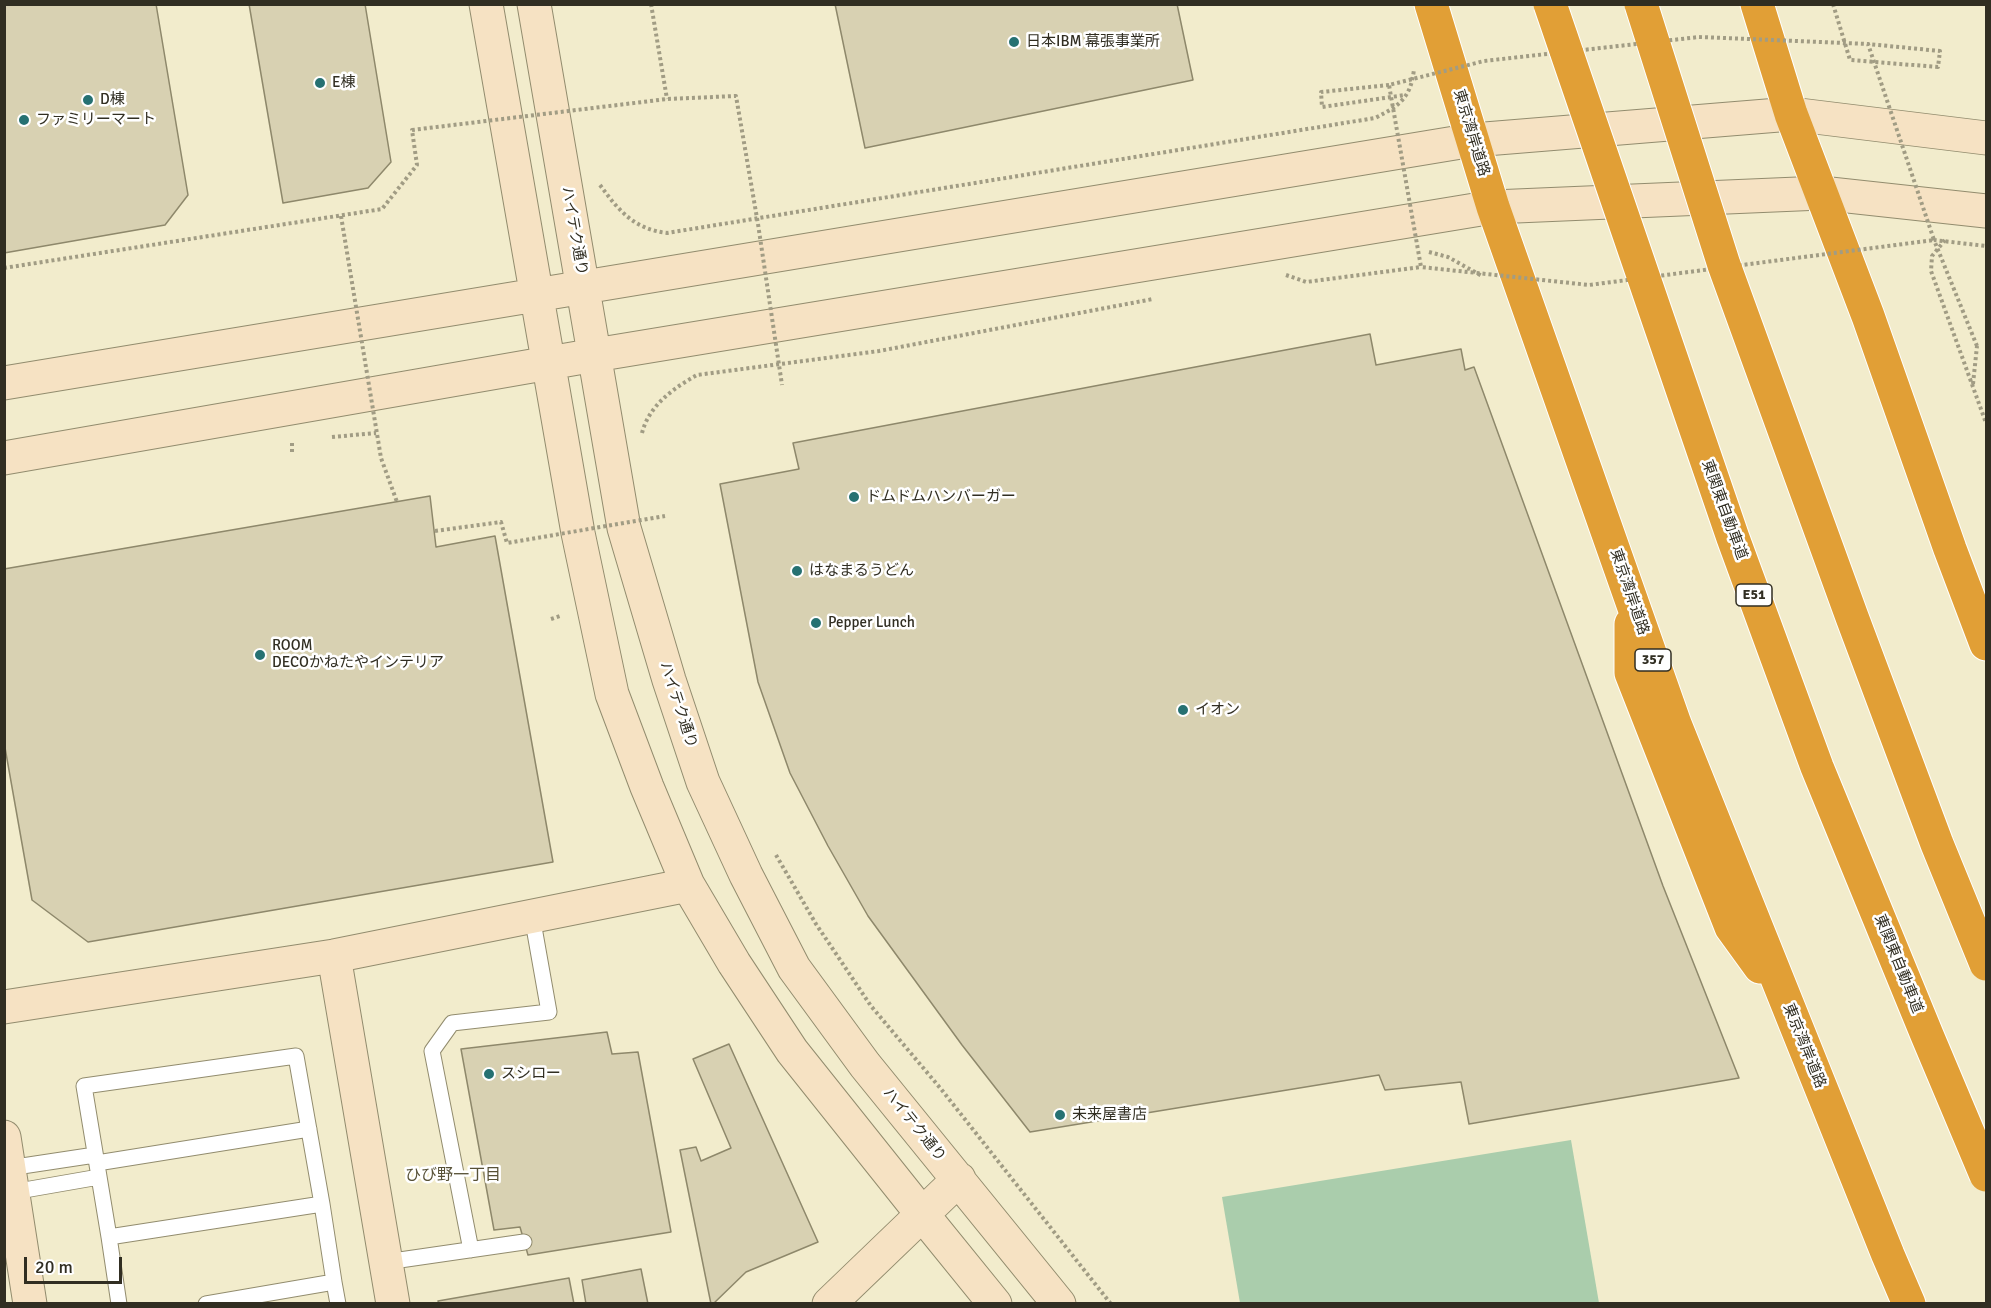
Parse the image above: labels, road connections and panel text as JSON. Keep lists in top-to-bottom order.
{
  "streets": {
    "highway": [
      "東京湾岸道路",
      "東関東自動車道",
      "E51",
      "357"
    ],
    "street": ["ハイテク通り"]
  },
  "districts": ["ひび野一丁目"],
  "places": [
    "日本IBM 幕張事業所",
    "E棟",
    "D棟",
    "ファミリーマート",
    "ドムドムハンバーガー",
    "はなまるうどん",
    "Pepper Lunch",
    "ROOM DECOかねたやインテリア",
    "イオン",
    "スシロー",
    "未来屋書店"
  ],
  "scale_bar": "20 m"
}
